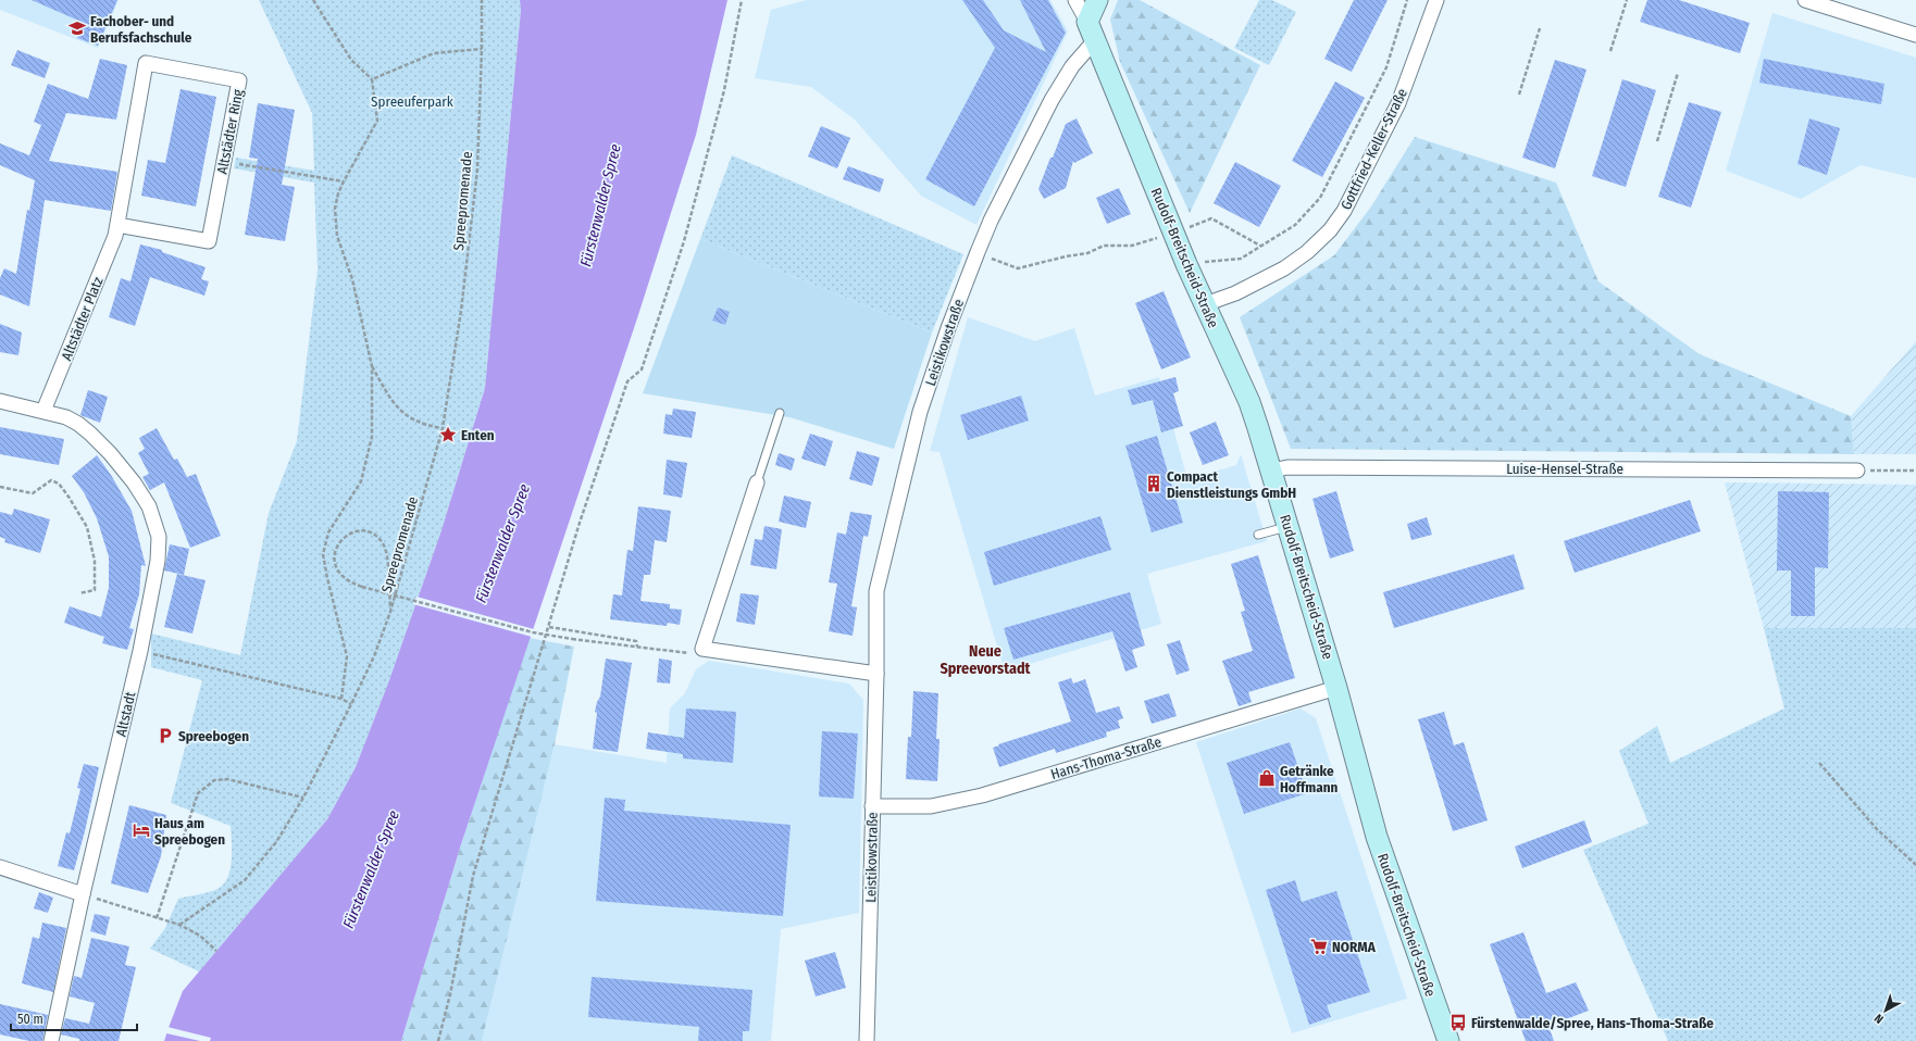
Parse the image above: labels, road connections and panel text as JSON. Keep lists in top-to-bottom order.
{
  "streets": {
    "main road": ["Rudolf-Breitscheid-Straße"],
    "street": [
      "Altstädter Ring",
      "Gottfried-Keller-Straße",
      "Altstädter Platz",
      "Leistikowstraße",
      "Luise-Hensel-Straße",
      "Altstadt",
      "Hans-Thoma-Straße"
    ],
    "path": ["Spreepromenade"]
  },
  "crossings": [
    ["Altstädter Ring", "Altstädter Platz"],
    ["Gottfried-Keller-Straße", "Rudolf-Breitscheid-Straße"],
    ["Rudolf-Breitscheid-Straße", "Leistikowstraße"],
    ["Rudolf-Breitscheid-Straße", "Luise-Hensel-Straße"],
    ["Rudolf-Breitscheid-Straße", "Hans-Thoma-Straße"],
    ["Altstädter Platz", "Altstadt"],
    ["Leistikowstraße", "Hans-Thoma-Straße"]
  ],
  "districts": ["Neue Spreevorstadt"],
  "water": ["Fürstenwalder Spree"],
  "parks": ["Spreeuferpark"],
  "places": {
    "school or university": ["Fachober- und Berufsfachschule"],
    "place": ["Enten"],
    "building": ["Compact Dienstleistungs GmbH"],
    "parking": ["Spreebogen"],
    "shop": ["Getränke Hoffmann"],
    "hotel": ["Haus am Spreebogen"],
    "supermarket": ["NORMA"],
    "bus stop": ["Fürstenwalde/Spree, Hans-Thoma-Straße"]
  },
  "scale_bar": "50 m",
  "north": "bottom left"
}
